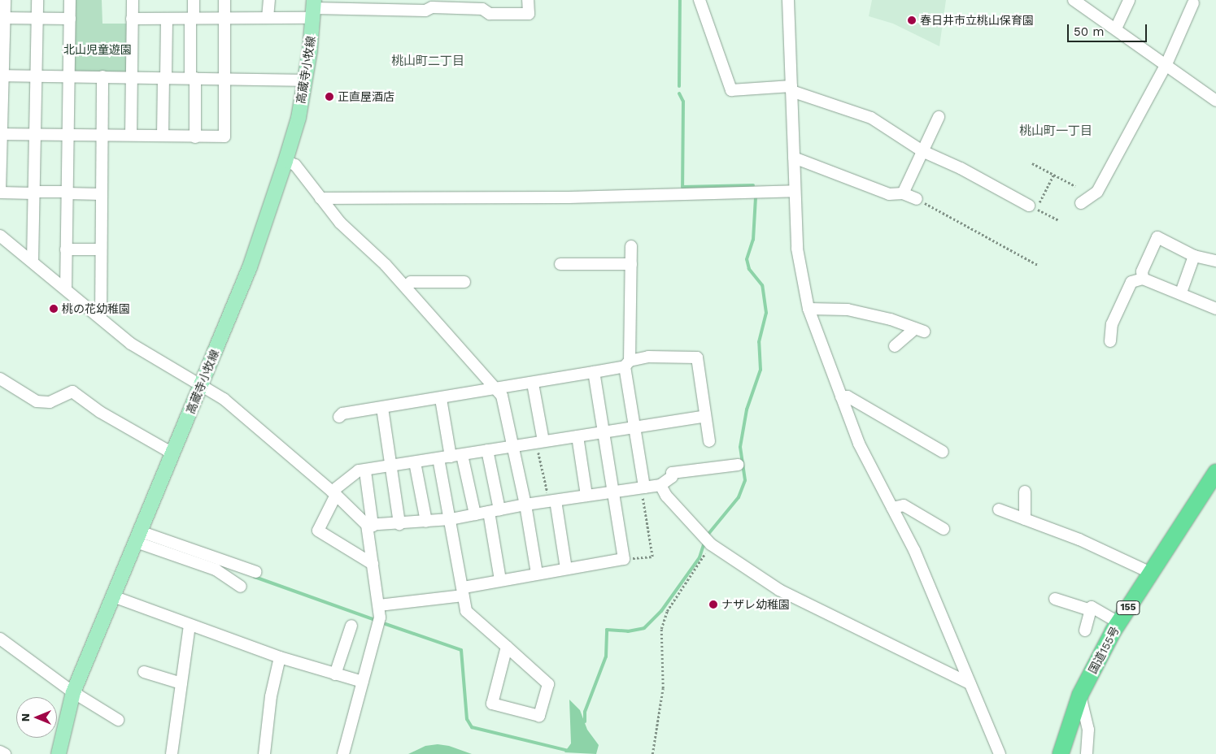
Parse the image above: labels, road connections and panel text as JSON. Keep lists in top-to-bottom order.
{
  "streets": {
    "highway": ["155", "国道155号"],
    "main road": ["高蔵寺小牧線"]
  },
  "districts": ["桃山町二丁目", "桃山町一丁目"],
  "parks": ["北山児童遊園"],
  "places": [
    "春日井市立桃山保育園",
    "正直屋酒店",
    "桃の花幼稚園",
    "ナザレ幼稚園"
  ],
  "scale_bar": "50 m",
  "north": "left"
}
